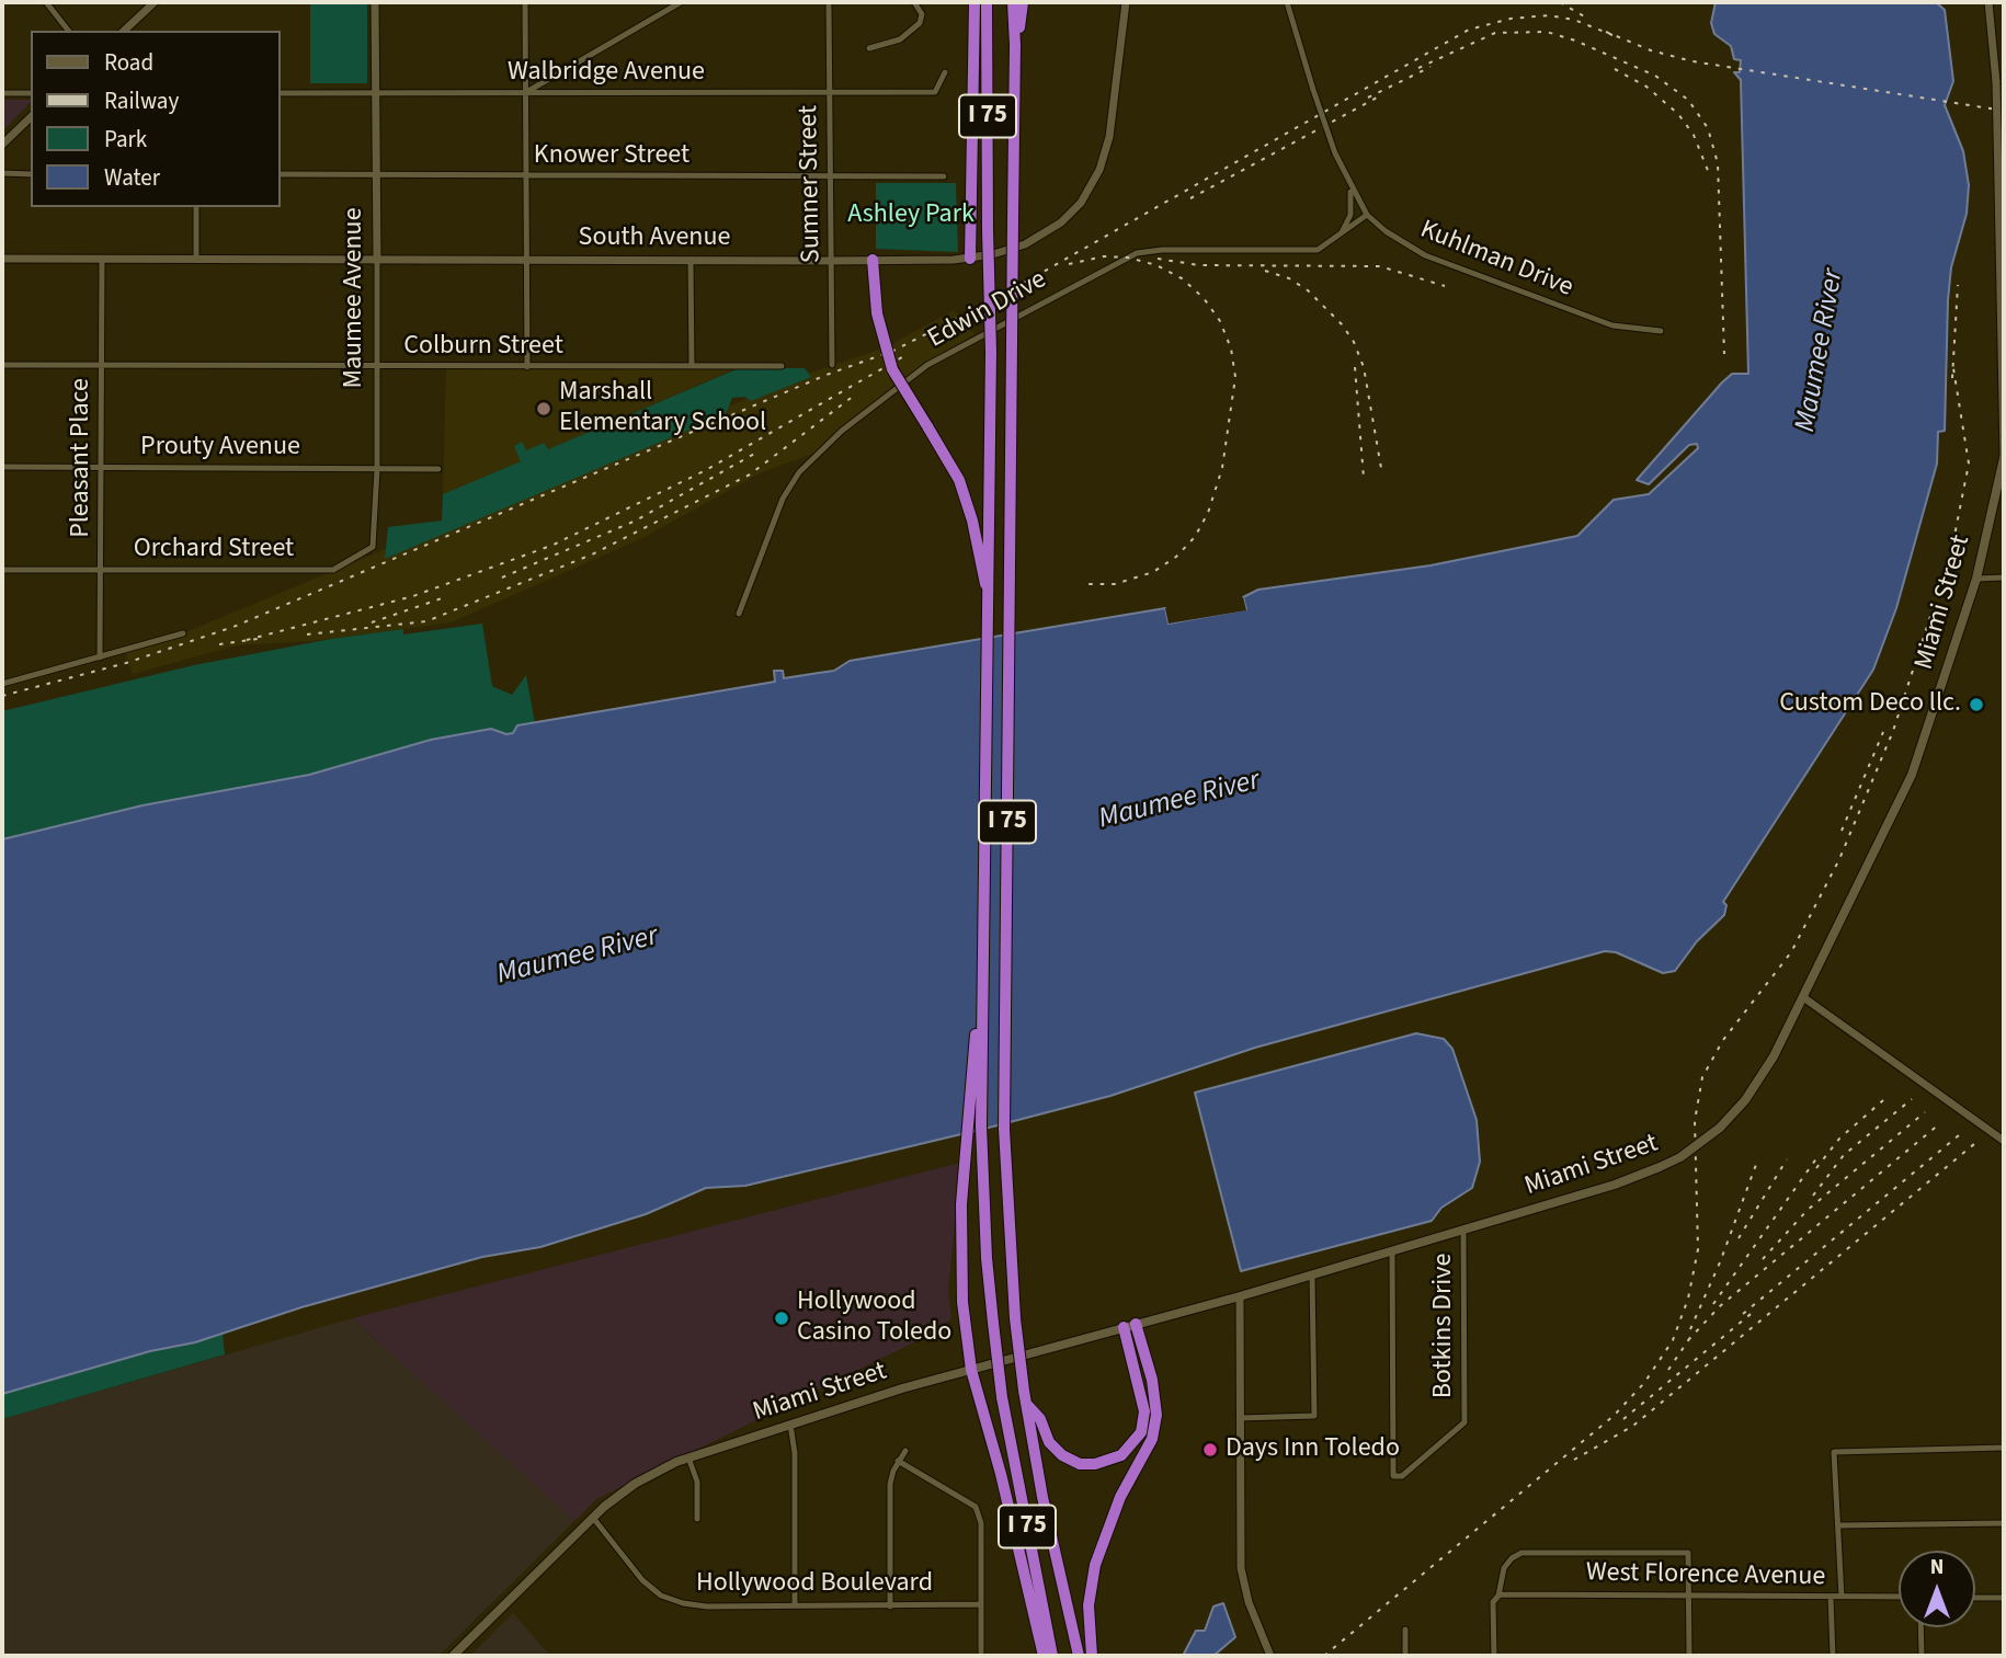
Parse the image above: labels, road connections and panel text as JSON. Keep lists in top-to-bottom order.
{
  "streets": {
    "highway": ["I 75"],
    "main road": ["Miami Street"],
    "street": [
      "Walbridge Avenue",
      "Knower Street",
      "Sumner Street",
      "South Avenue",
      "Kuhlman Drive",
      "Maumee Avenue",
      "Edwin Drive",
      "Colburn Street",
      "Prouty Avenue",
      "Pleasant Place",
      "Orchard Street",
      "Botkins Drive",
      "West Florence Avenue",
      "Hollywood Boulevard"
    ]
  },
  "crossings": [
    ["Walbridge Avenue", "Sumner Street"],
    ["Walbridge Avenue", "Maumee Avenue"],
    ["Knower Street", "Sumner Street"],
    ["Knower Street", "Maumee Avenue"],
    ["Sumner Street", "South Avenue"],
    ["South Avenue", "Maumee Avenue"],
    ["South Avenue", "Pleasant Place"],
    ["Kuhlman Drive", "Edwin Drive"],
    ["Maumee Avenue", "Colburn Street"],
    ["Maumee Avenue", "Prouty Avenue"],
    ["Maumee Avenue", "Orchard Street"],
    ["Colburn Street", "Pleasant Place"],
    ["Prouty Avenue", "Pleasant Place"],
    ["Pleasant Place", "Orchard Street"],
    ["Miami Street", "Botkins Drive"],
    ["Miami Street", "Hollywood Boulevard"]
  ],
  "water": ["Maumee River"],
  "parks": ["Ashley Park"],
  "places": [
    "Marshall Elementary School",
    "Custom Deco llc.",
    "Hollywood Casino Toledo",
    "Days Inn Toledo"
  ],
  "legend": [
    "Road",
    "Railway",
    "Park",
    "Water"
  ],
  "north": "top"
}
